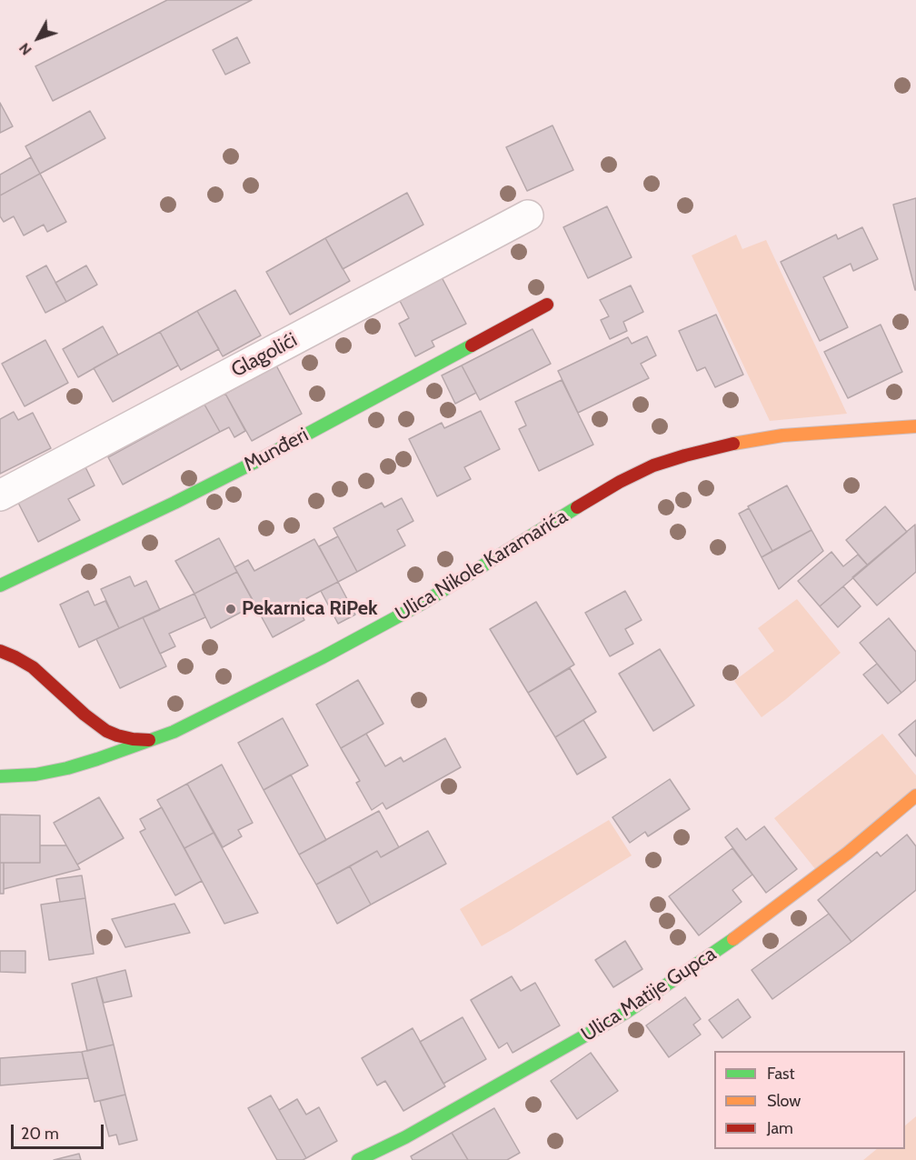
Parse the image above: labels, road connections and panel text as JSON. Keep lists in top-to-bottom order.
{
  "streets": {
    "street": [
      "Glagolići",
      "Munđeri",
      "Ulica Nikole Karamarića",
      "Ulica Matije Gupca"
    ]
  },
  "places": ["Pekarnica RiPek"],
  "legend": ["Fast", "Slow", "Jam"],
  "scale_bar": "20 m",
  "north": "bottom left"
}
